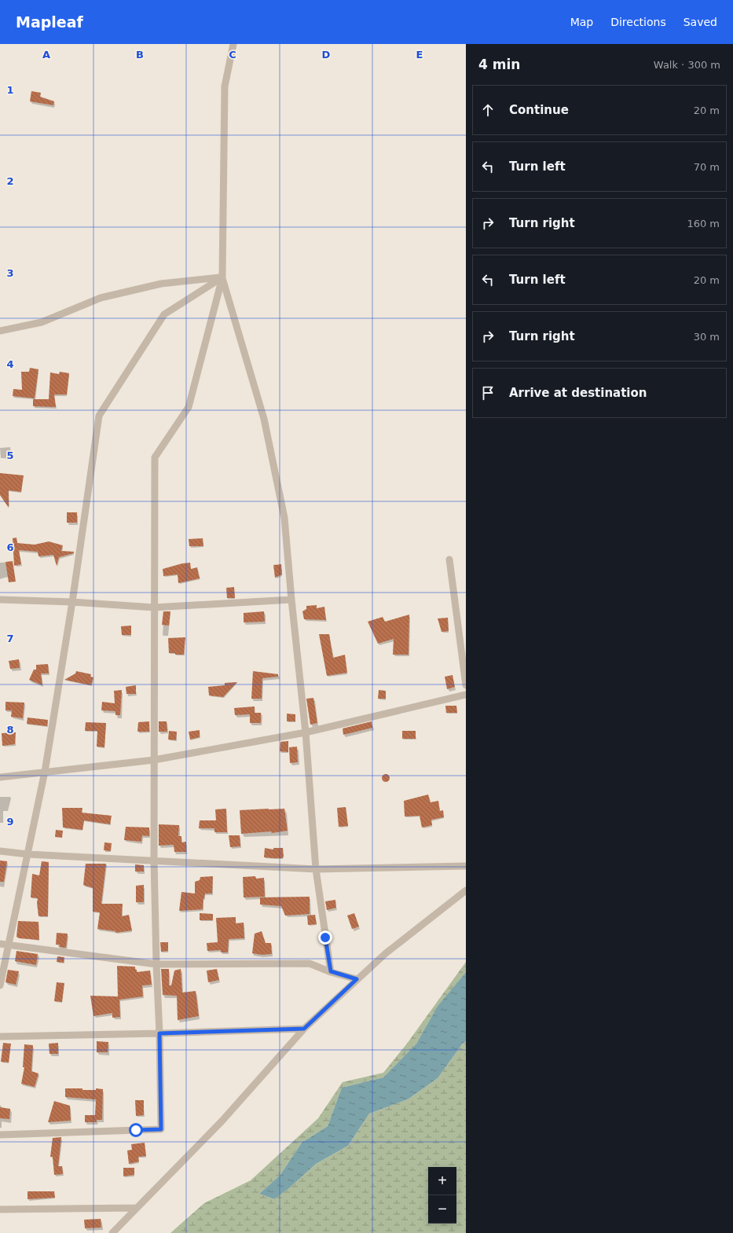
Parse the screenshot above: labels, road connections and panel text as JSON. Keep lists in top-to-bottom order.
{
  "page": {
    "header": "Mapleaf",
    "nav": ["Map", "Directions", "Saved"],
    "heading": ["4 min", "Walk · 300 m"],
    "list": [
      ["Continue", "20 m"],
      ["Turn left", "70 m"],
      ["Turn right", "160 m"],
      ["Turn left", "20 m"],
      ["Turn right", "30 m"],
      "Arrive at destination"
    ],
    "map_buttons": ["+", "−"]
  },
  "grid": {
    "columns": [
      "A",
      "B",
      "C",
      "D",
      "E"
    ],
    "rows": [
      "1",
      "2",
      "3",
      "4",
      "5",
      "6",
      "7",
      "8",
      "9"
    ]
  }
}
